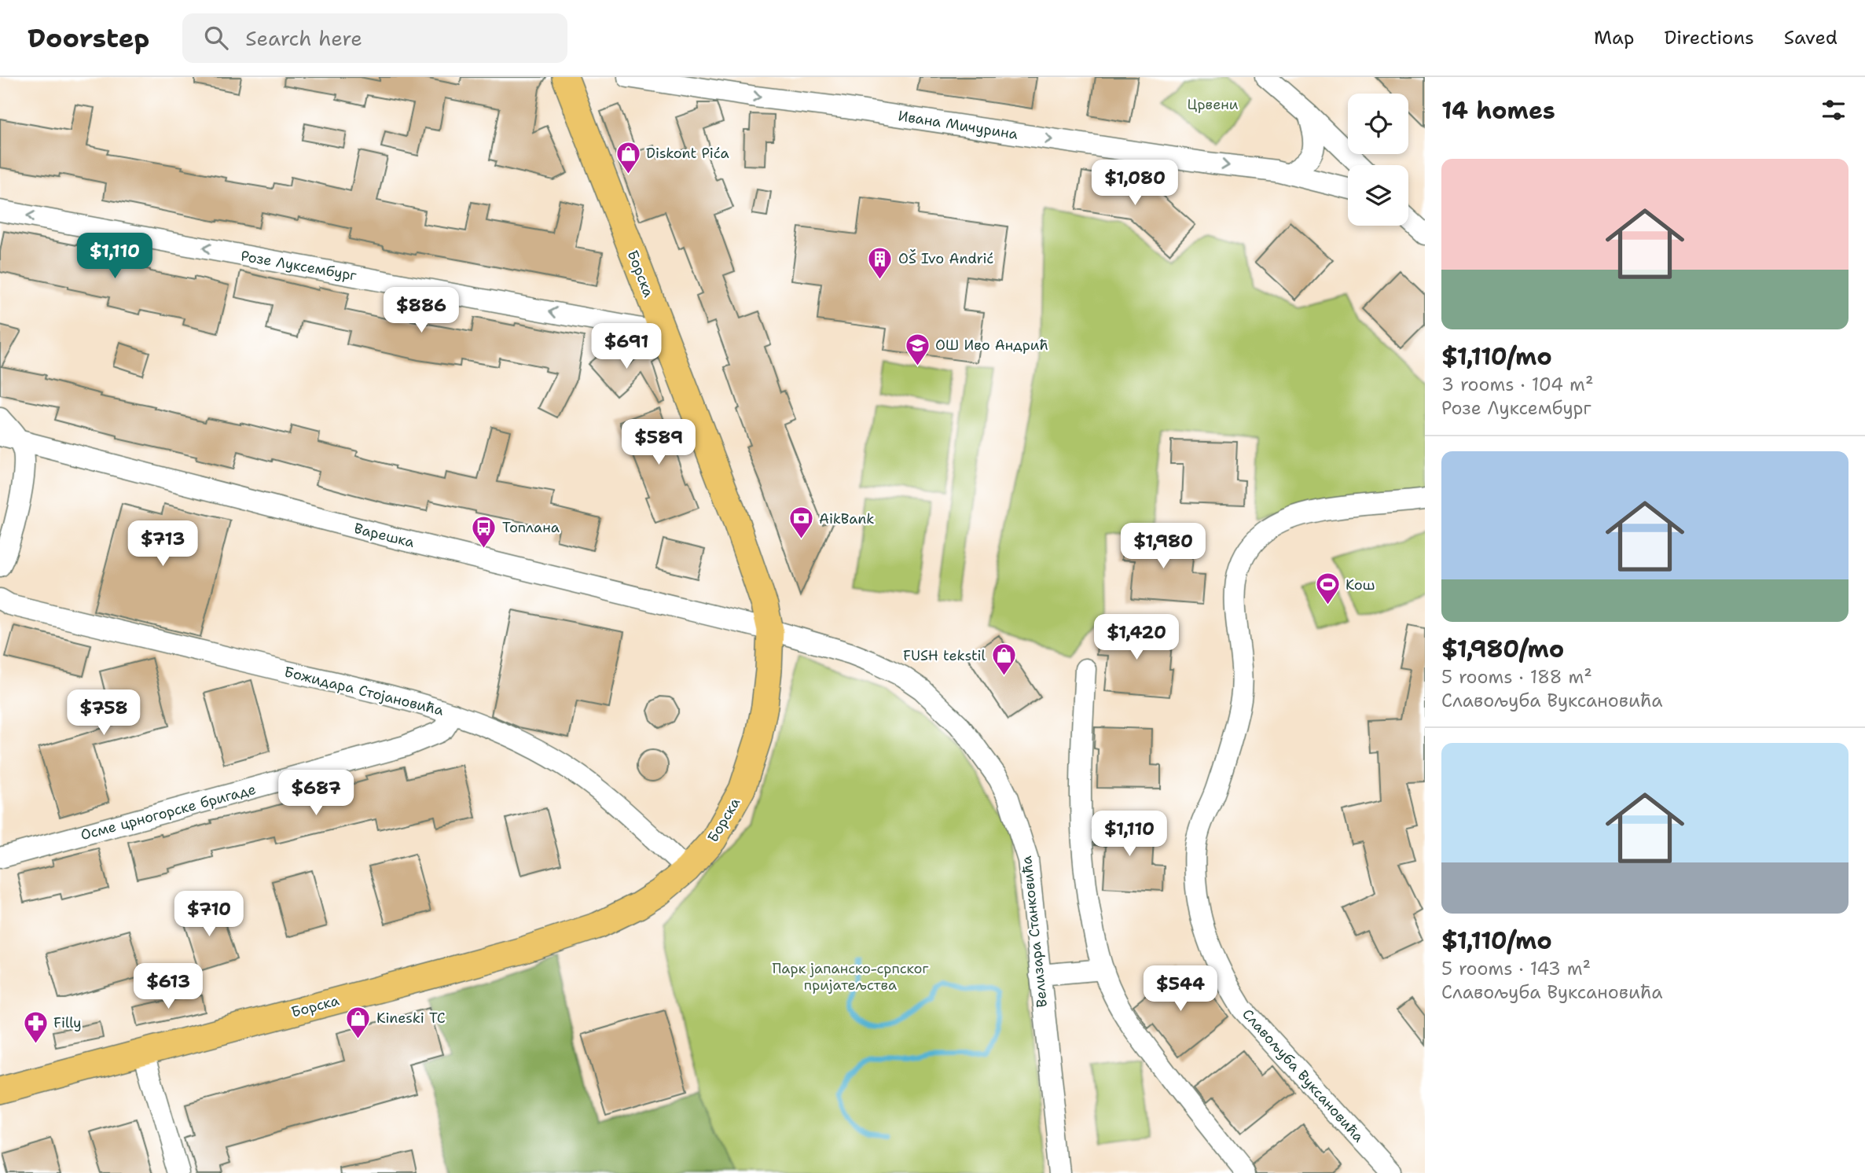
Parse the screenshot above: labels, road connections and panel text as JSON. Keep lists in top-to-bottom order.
{
  "streets": {
    "main road": ["Борска"],
    "street": [
      "Ивана Мичурина",
      "Розе Луксембург",
      "Варешка",
      "Божидара Стојановића",
      "Осме црногорске бригаде",
      "Велизара Станковића",
      "Славољуба Вуксановића"
    ]
  },
  "crossings": [
    ["Розе Луксембург", "Борска"],
    ["Борска", "Варешка"],
    ["Борска", "Божидара Стојановића"],
    ["Борска", "Велизара Станковића"],
    ["Варешка", "Велизара Станковића"],
    ["Божидара Стојановића", "Осме црногорске бригаде"]
  ],
  "one_way": ["Ивана Мичурина", "Розе Луксембург"],
  "parks": ["Црвени", "Парк јапанско-српског пријатељства"],
  "places": {
    "shop": ["Diskont Pića", "FUSH tekstil", "Kineski TC"],
    "building": ["OŠ Ivo Andrić"],
    "school or university": ["ОШ Иво Андрић"],
    "bank": ["AikBank"],
    "bus stop": ["Топлана"],
    "sports": ["Кош"],
    "pharmacy": ["Filly"]
  },
  "page": {
    "header": "Doorstep",
    "search": "Search here",
    "nav": ["Map", "Directions", "Saved"],
    "heading": "14 homes",
    "list": [
      {
        "name": "$1,110/mo",
        "note": "3 rooms · 104 m² · Розе Луксембург"
      },
      {
        "name": "$1,980/mo",
        "note": "5 rooms · 188 m² · Славољуба Вуксановића"
      },
      {
        "name": "$1,110/mo",
        "note": "5 rooms · 143 m² · Славољуба Вуксановића"
      }
    ],
    "price": [
      "$1,080",
      "$1,110",
      "$886",
      "$691",
      "$589",
      "$713",
      "$1,980",
      "$1,420",
      "$758",
      "$687",
      "$1,110",
      "$710",
      "$613",
      "$544"
    ]
  }
}
